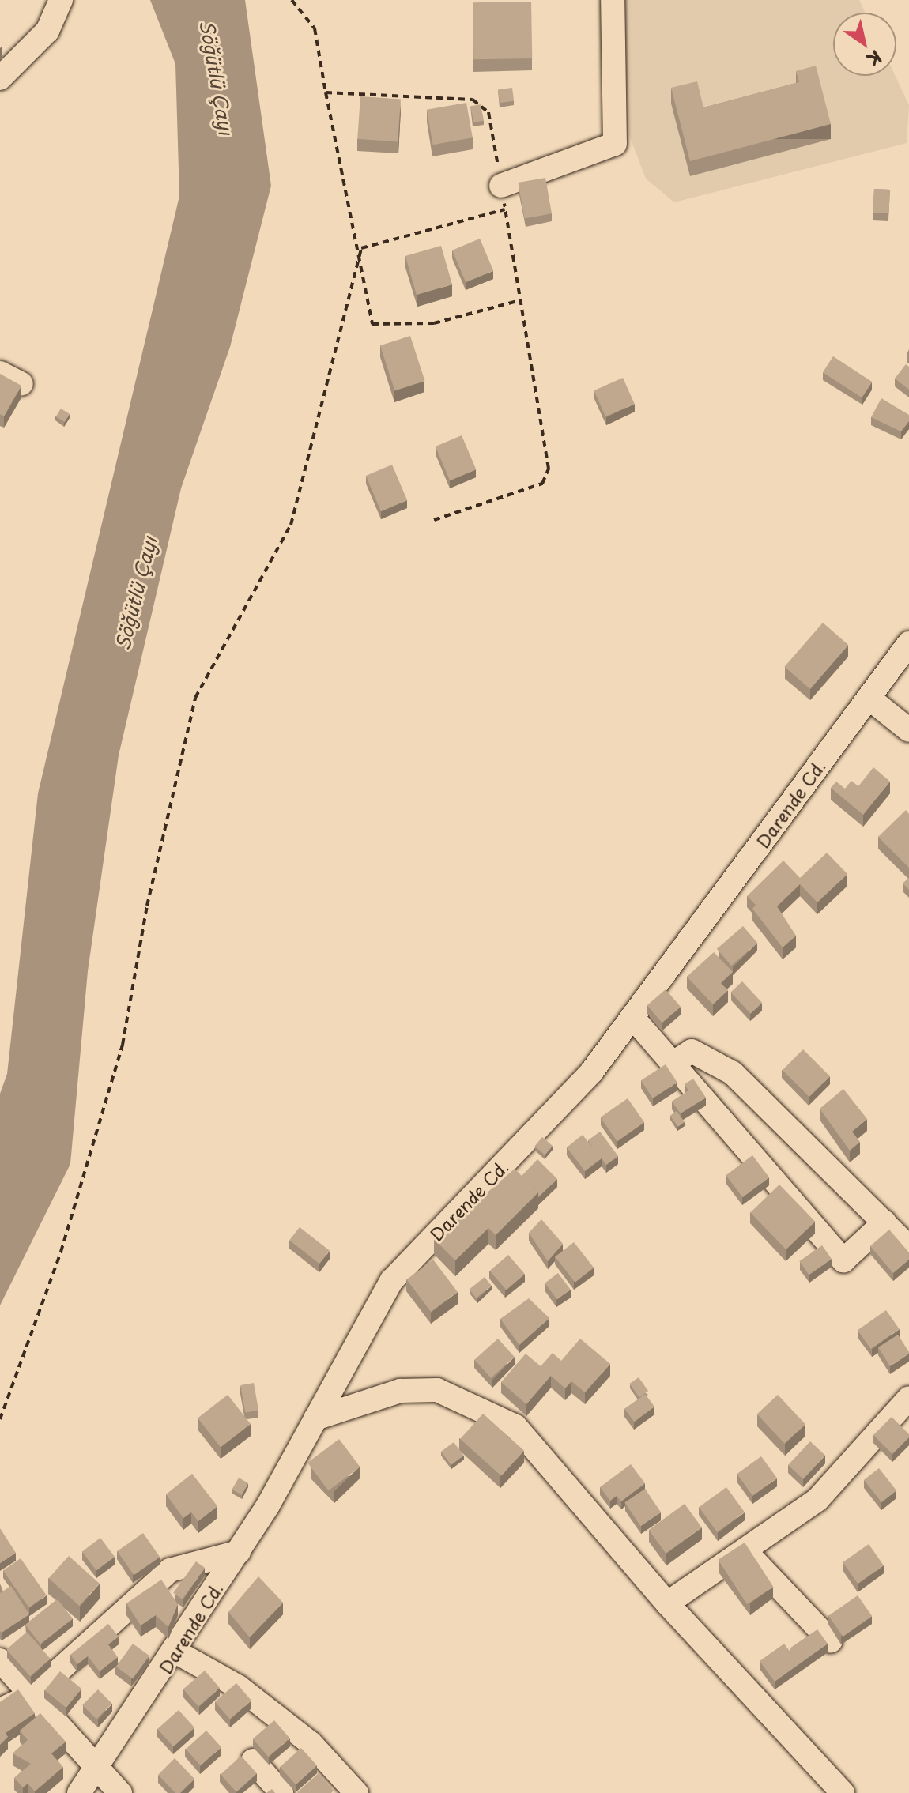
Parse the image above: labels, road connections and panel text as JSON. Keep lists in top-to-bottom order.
{
  "streets": {
    "street": ["Darende Cd."]
  },
  "water": ["Söğütlü Çayı"],
  "north": "bottom right"
}
